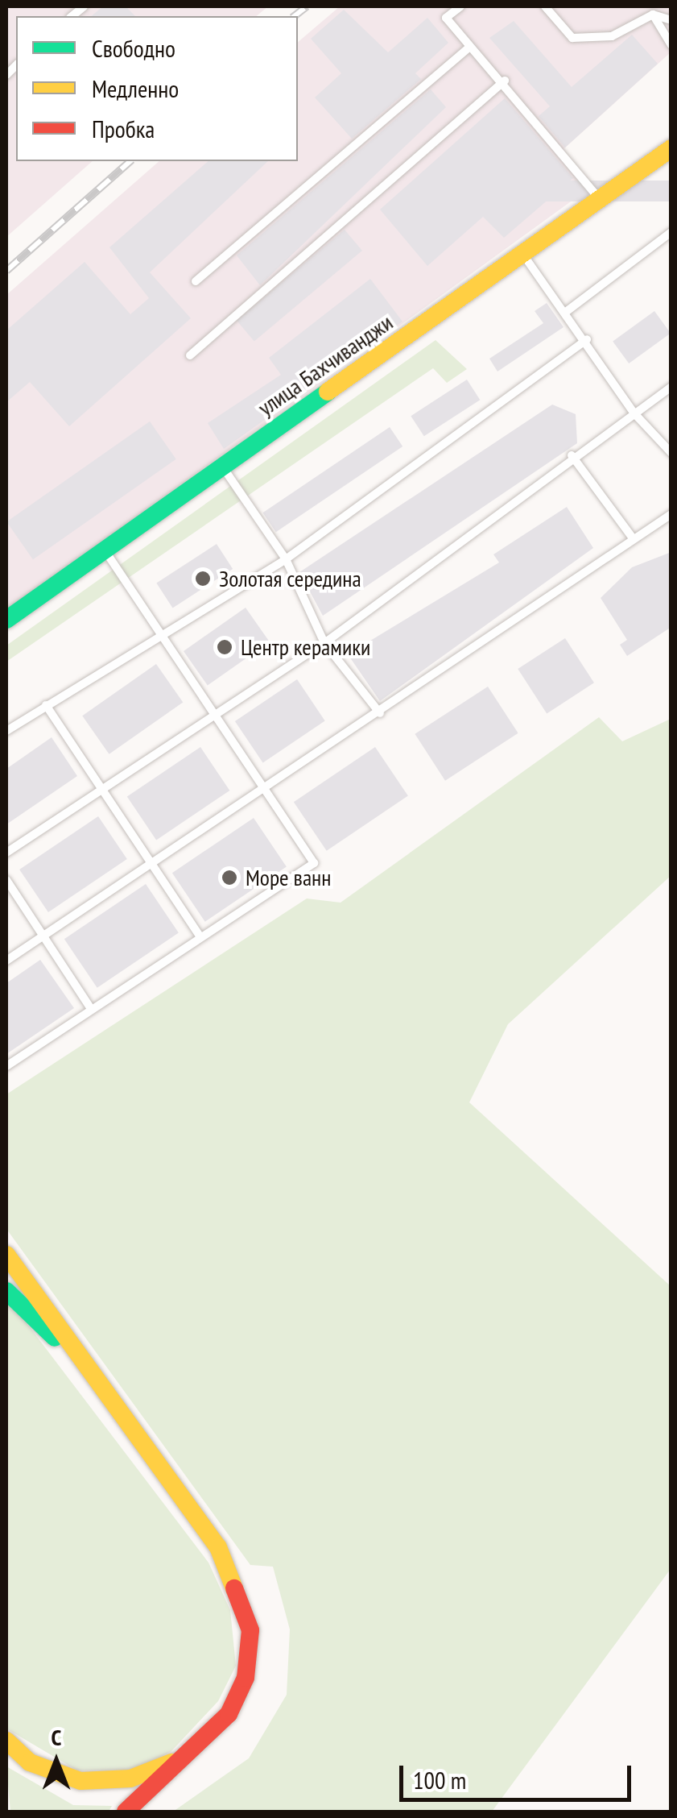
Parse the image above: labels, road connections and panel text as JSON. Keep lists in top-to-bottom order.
{
  "streets": {
    "main road": ["улица Бахчиванджи"]
  },
  "places": ["Золотая середина", "Центр керамики", "Море ванн"],
  "legend": ["Свободно", "Медленно", "Пробка"],
  "scale_bar": "100 m",
  "north": "top"
}
